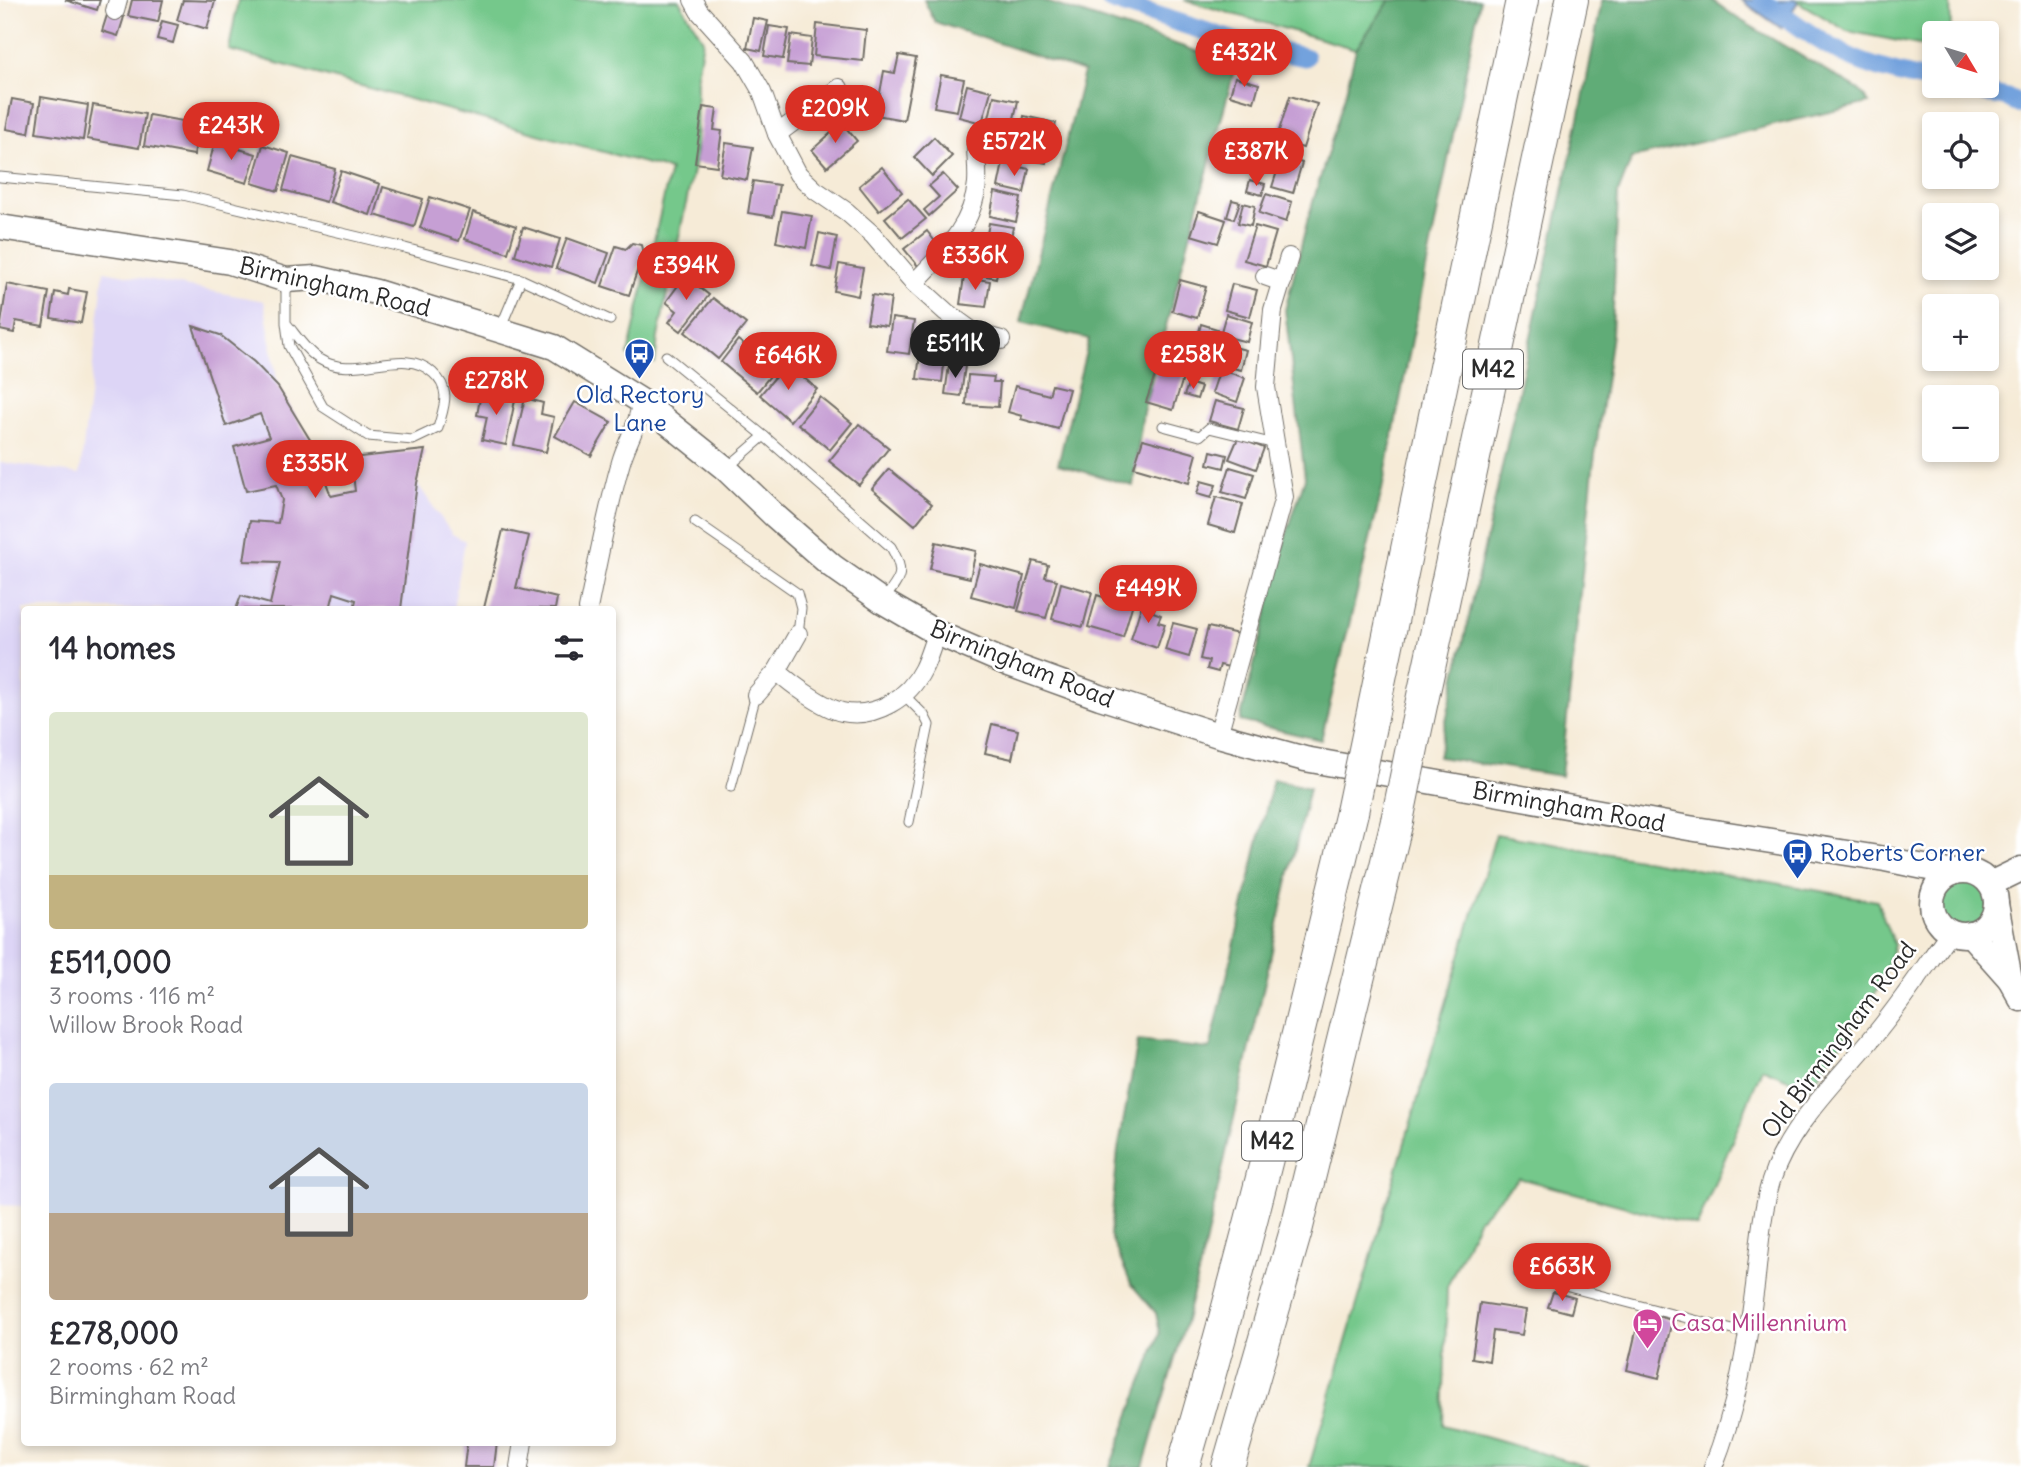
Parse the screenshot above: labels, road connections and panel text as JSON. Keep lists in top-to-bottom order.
{
  "streets": {
    "highway": ["M42"],
    "main road": ["Birmingham Road"],
    "street": ["Old Birmingham Road"]
  },
  "crossings": [
    ["Birmingham Road", "Old Birmingham Road"]
  ],
  "places": {
    "bus stop": ["Old Rectory Lane", "Roberts Corner"],
    "hotel": ["Casa Millennium"]
  },
  "north": "bottom right",
  "page": {
    "map_buttons": ["+", "−"],
    "price": [
      "£432K",
      "£209K",
      "£243K",
      "£572K",
      "£387K",
      "£336K",
      "£394K",
      "£511K",
      "£258K",
      "£646K",
      "£278K",
      "£335K",
      "£449K",
      "£663K"
    ],
    "heading": "14 homes",
    "list": [
      {
        "name": "£511,000",
        "note": "3 rooms · 116 m² · Willow Brook Road"
      },
      {
        "name": "£278,000",
        "note": "2 rooms · 62 m² · Birmingham Road"
      }
    ]
  }
}
